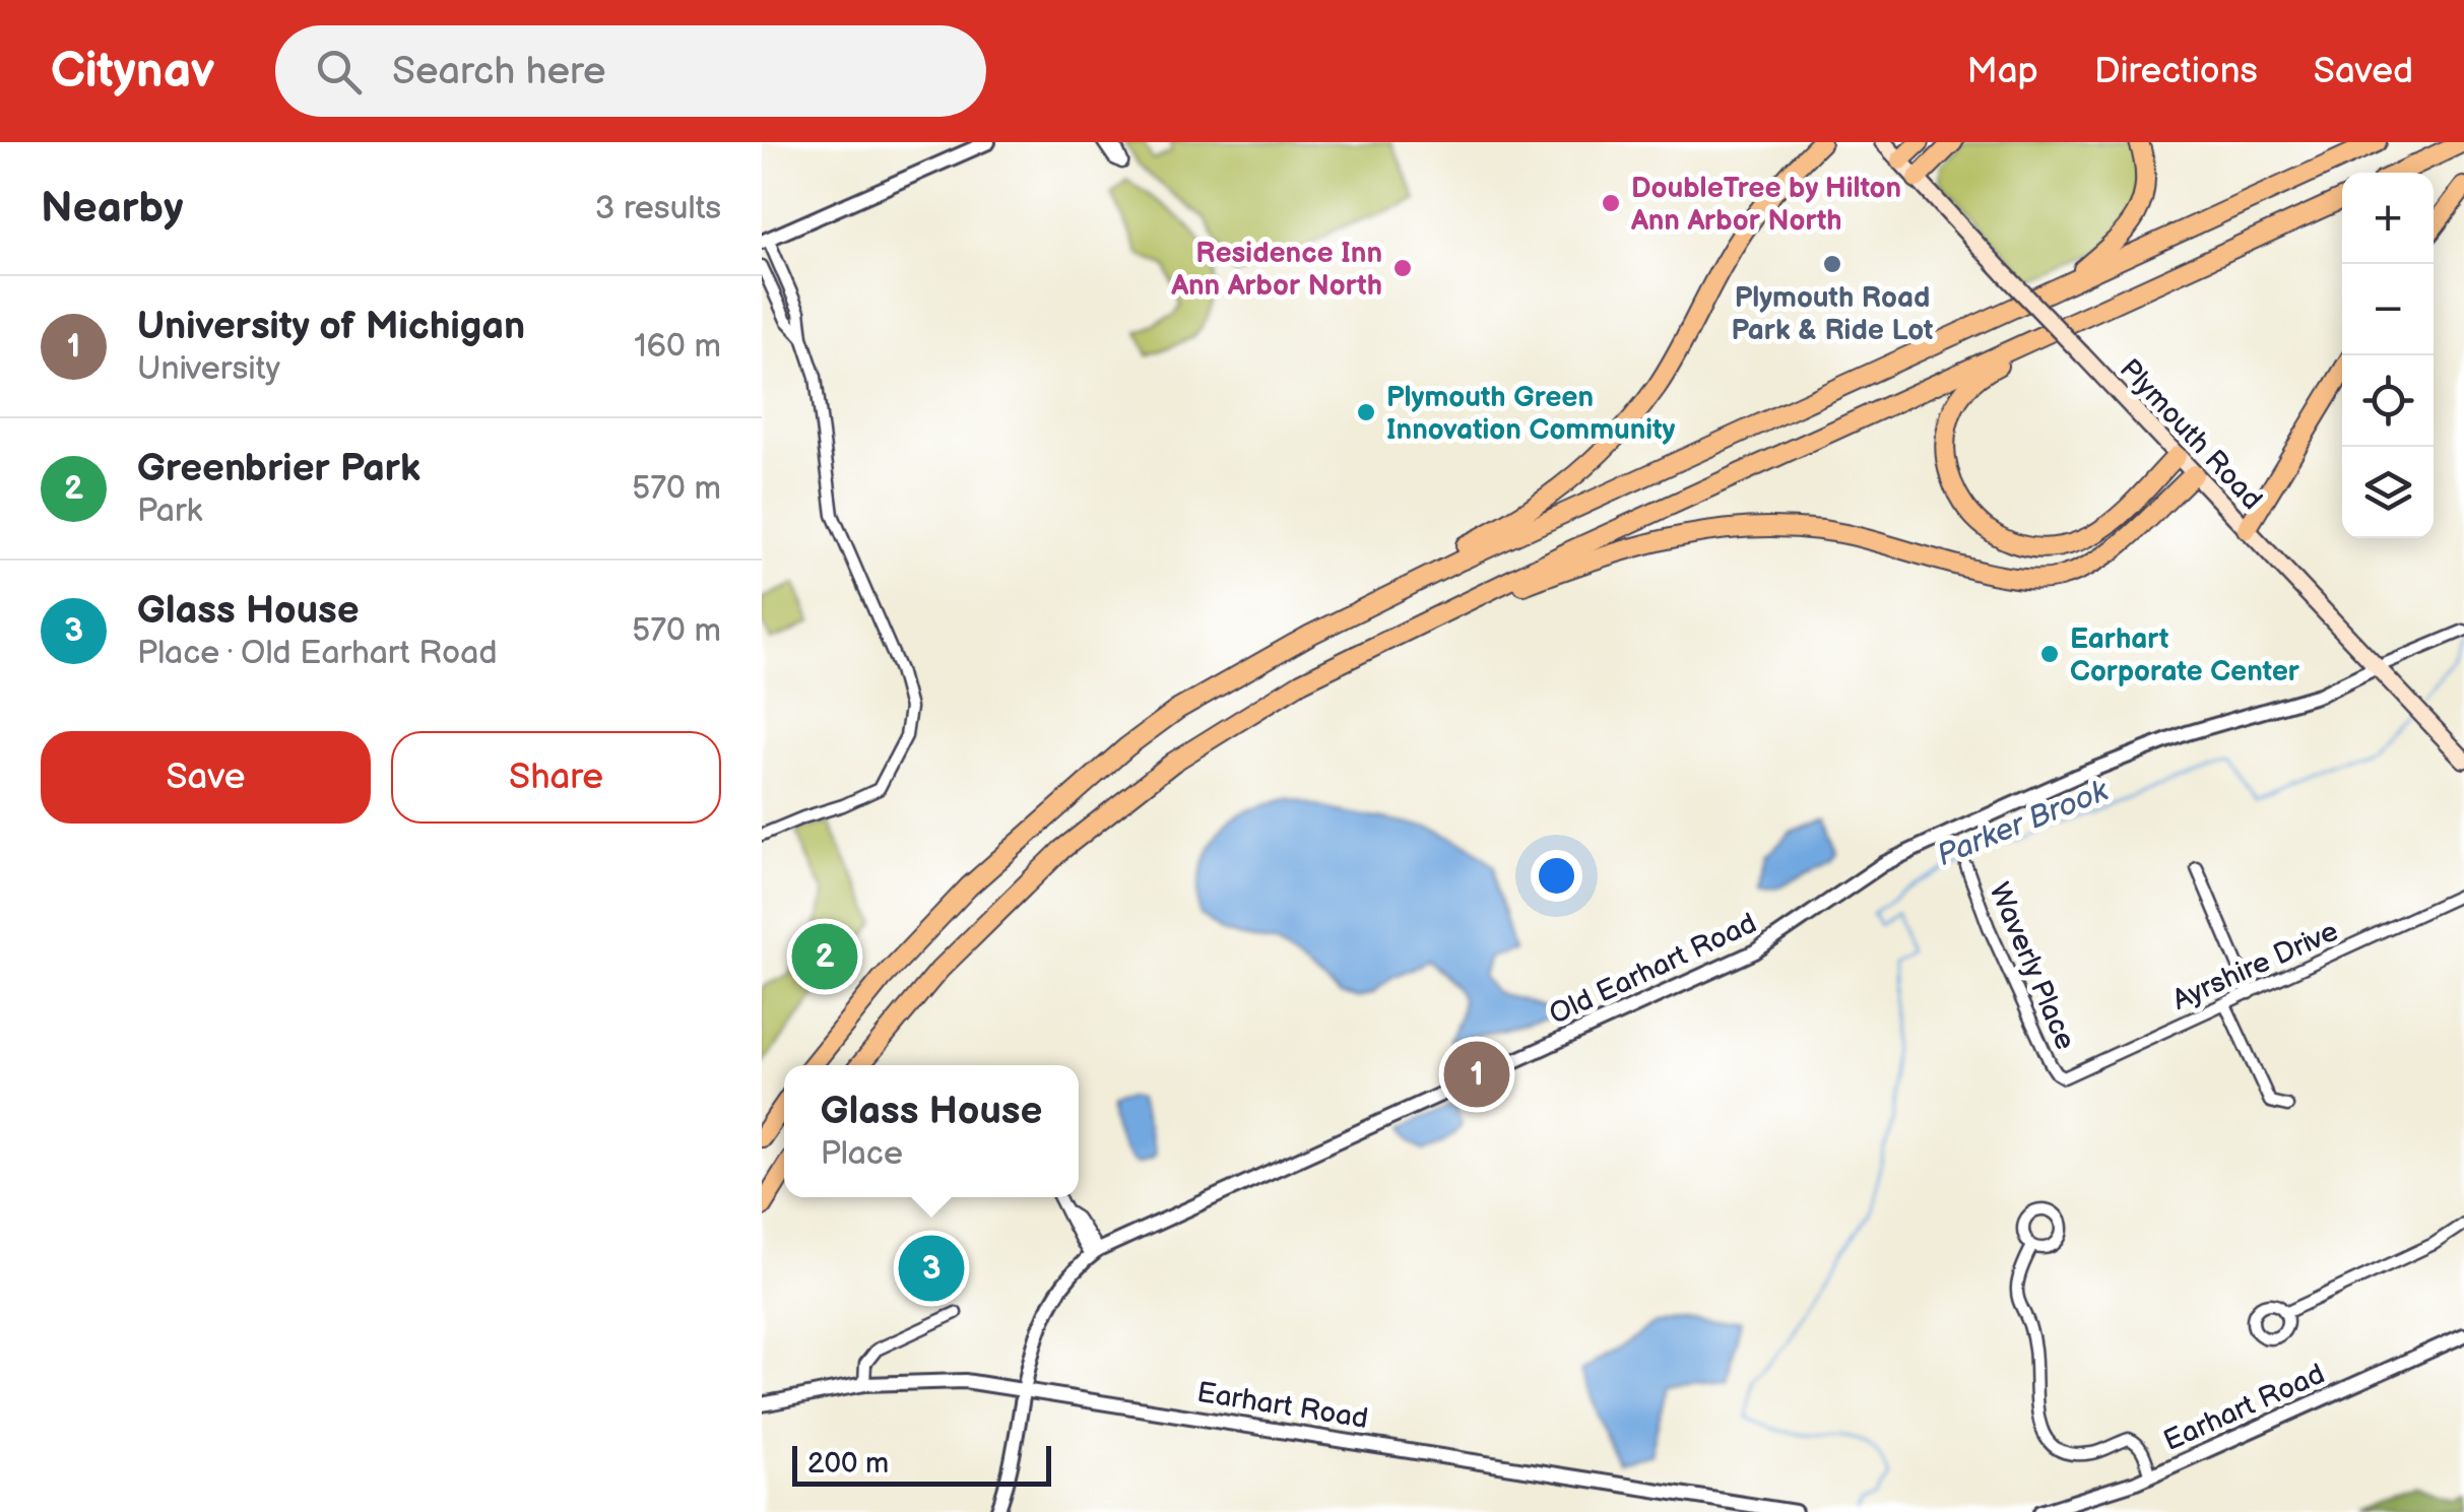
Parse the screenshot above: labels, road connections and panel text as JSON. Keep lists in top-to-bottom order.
{
  "streets": {
    "main road": ["Plymouth Road"],
    "street": [
      "Ayrshire Drive",
      "Waverly Place",
      "Old Earhart Road",
      "Earhart Road"
    ]
  },
  "crossings": [
    ["Plymouth Road", "Old Earhart Road"],
    ["Ayrshire Drive", "Waverly Place"],
    ["Old Earhart Road", "Earhart Road"]
  ],
  "water": ["Parker Brook"],
  "places": [
    "DoubleTree by Hilton Ann Arbor North",
    "Plymouth Road Park & Ride Lot",
    "Residence Inn Ann Arbor North",
    "Plymouth Green Innovation Community",
    "Earhart Corporate Center"
  ],
  "scale_bar": "200 m",
  "page": {
    "header": "Citynav",
    "search": "Search here",
    "nav": ["Map", "Directions", "Saved"],
    "heading": ["Nearby", "3 results"],
    "map_buttons": ["+", "−"],
    "list": [
      {
        "mark": "1",
        "name": "University of Michigan",
        "note": "University",
        "value": "160 m"
      },
      {
        "mark": "2",
        "name": "Greenbrier Park",
        "note": "Park",
        "value": "570 m"
      },
      {
        "mark": "3",
        "name": "Glass House",
        "note": "Place · Old Earhart Road",
        "value": "570 m"
      }
    ],
    "buttons": ["Save", "Share"],
    "pins": ["2", "1", "3"],
    "popup": ["Glass House", "Place"],
    "scale": "200 m"
  }
}
